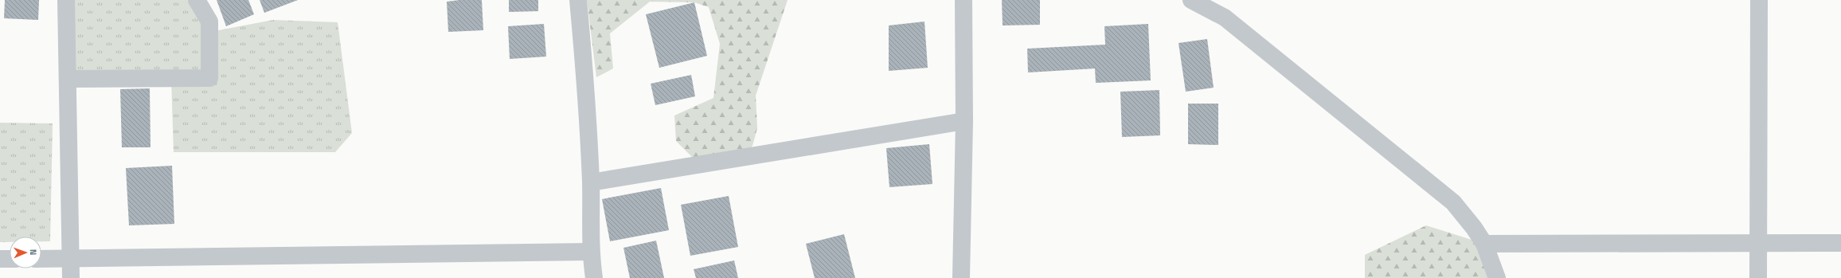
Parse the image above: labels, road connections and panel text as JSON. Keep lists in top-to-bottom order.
{
  "north": "right"
}
